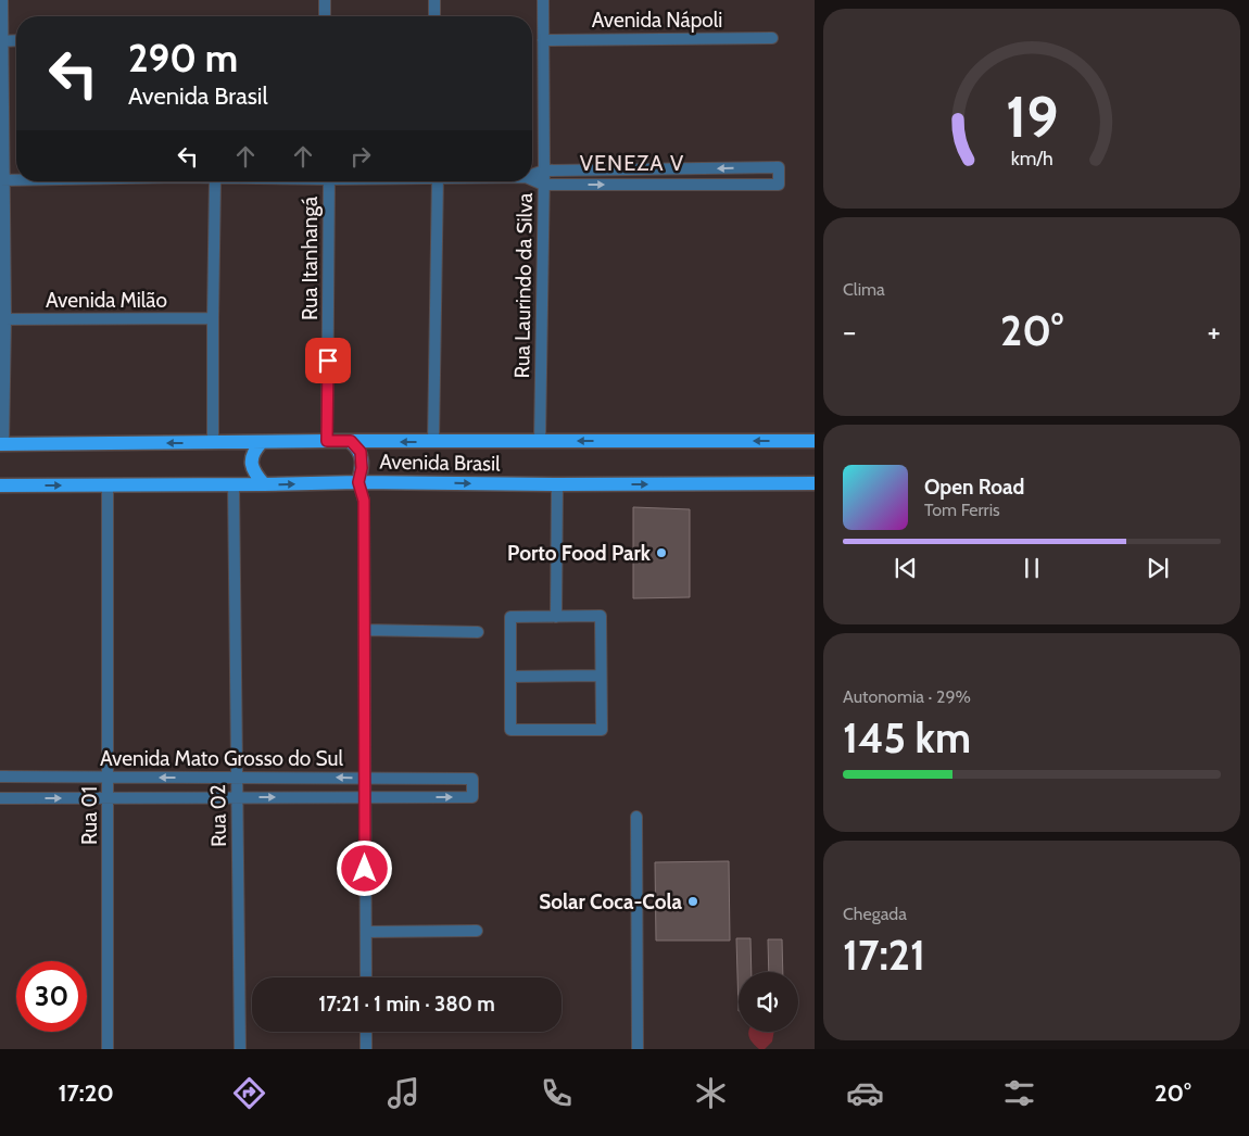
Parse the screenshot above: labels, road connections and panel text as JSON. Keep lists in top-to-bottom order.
{
  "streets": {
    "main road": ["Avenida Brasil"],
    "street": [
      "Avenida Nápoli",
      "Rua Itanhangá",
      "Rua Laurindo da Silva",
      "Avenida Milão",
      "Avenida Mato Grosso do Sul",
      "Rua 01",
      "Rua 02"
    ]
  },
  "crossings": [
    ["Avenida Nápoli", "Rua Laurindo da Silva"],
    ["Rua Itanhangá", "Avenida Brasil"],
    ["Rua Laurindo da Silva", "Avenida Brasil"],
    ["Avenida Brasil", "Rua 01"],
    ["Avenida Brasil", "Rua 02"],
    ["Avenida Mato Grosso do Sul", "Rua 01"],
    ["Avenida Mato Grosso do Sul", "Rua 02"]
  ],
  "districts": ["VENEZA V"],
  "places": ["Porto Food Park", "Solar Coca-Cola"],
  "page": {
    "turn": ["290 m", "Avenida Brasil"],
    "tile": [
      "Clima",
      ["Autonomia · 29%", "145 km"],
      ["Chegada", "17:21"]
    ],
    "heat": ["−", "20°", "+"],
    "song": ["Open Road", "Tom Ferris"],
    "limit": "30",
    "trip": "17:21 · 1 min · 380 m",
    "tabs": ["17:20", "20°"],
    "gauge": ["19", "km/h"]
  }
}
